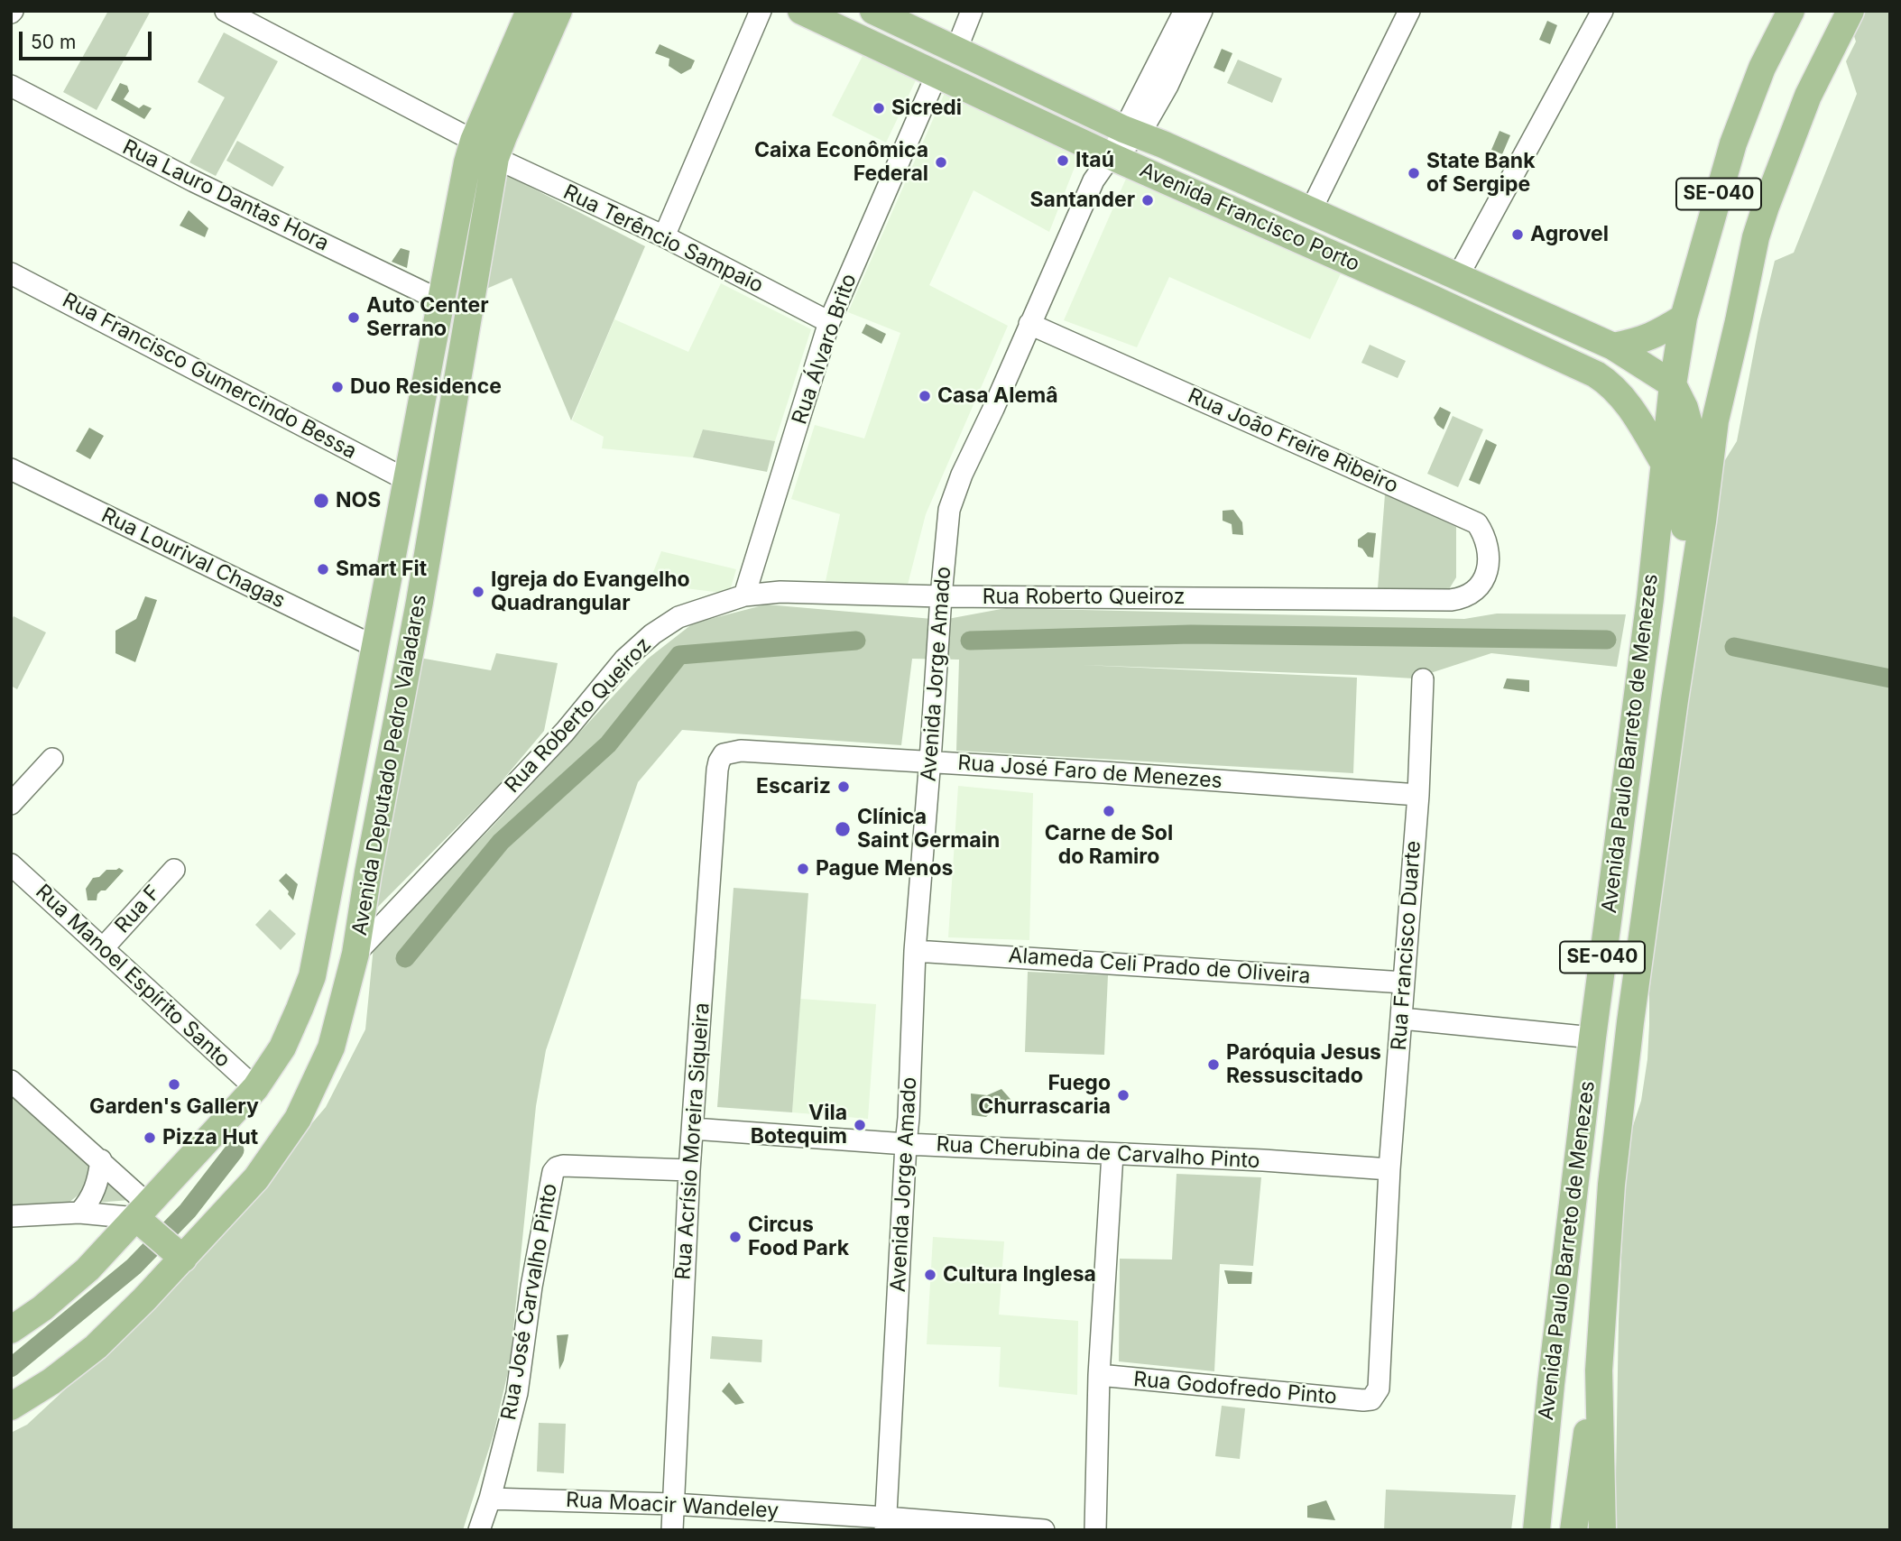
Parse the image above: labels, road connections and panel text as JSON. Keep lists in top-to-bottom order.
{
  "streets": {
    "main road": [
      "SE-040",
      "Avenida Francisco Porto",
      "Avenida Paulo Barreto de Menezes",
      "Avenida Deputado Pedro Valadares"
    ],
    "street": [
      "Rua Lauro Dantas Hora",
      "Rua Terêncio Sampaio",
      "Rua Álvaro Brito",
      "Rua Francisco Gumercindo Bessa",
      "Rua João Freire Ribeiro",
      "Rua Lourival Chagas",
      "Rua Roberto Queiroz",
      "Avenida Jorge Amado",
      "Rua José Faro de Menezes",
      "Rua F",
      "Rua Francisco Duarte",
      "Alameda Celi Prado de Oliveira",
      "Rua Manoel Espírito Santo",
      "Rua Acrísio Moreira Siqueira",
      "Rua Cherubina de Carvalho Pinto",
      "Rua José Carvalho Pinto",
      "Rua Godofredo Pinto",
      "Rua Moacir Wandeley"
    ]
  },
  "crossings": [
    ["Rua Lauro Dantas Hora", "Avenida Deputado Pedro Valadares"],
    ["Avenida Francisco Porto", "Rua Álvaro Brito"],
    ["Avenida Francisco Porto", "Avenida Jorge Amado"],
    ["Avenida Francisco Porto", "Avenida Paulo Barreto de Menezes"],
    ["Rua Terêncio Sampaio", "Rua Álvaro Brito"],
    ["Rua Terêncio Sampaio", "Avenida Deputado Pedro Valadares"],
    ["Rua Álvaro Brito", "Rua Roberto Queiroz"],
    ["Rua Francisco Gumercindo Bessa", "Avenida Deputado Pedro Valadares"],
    ["Rua João Freire Ribeiro", "Rua Roberto Queiroz"],
    ["Rua João Freire Ribeiro", "Avenida Jorge Amado"],
    ["Rua Lourival Chagas", "Avenida Deputado Pedro Valadares"],
    ["Rua Roberto Queiroz", "Avenida Jorge Amado"],
    ["Rua Roberto Queiroz", "Avenida Deputado Pedro Valadares"],
    ["Avenida Jorge Amado", "Rua José Faro de Menezes"],
    ["Avenida Jorge Amado", "Alameda Celi Prado de Oliveira"],
    ["Avenida Jorge Amado", "Rua Cherubina de Carvalho Pinto"],
    ["Avenida Jorge Amado", "Rua Moacir Wandeley"],
    ["Avenida Deputado Pedro Valadares", "Rua Manoel Espírito Santo"],
    ["Rua José Faro de Menezes", "Rua Francisco Duarte"],
    ["Rua José Faro de Menezes", "Rua Acrísio Moreira Siqueira"],
    ["Rua F", "Rua Manoel Espírito Santo"],
    ["Rua Francisco Duarte", "Alameda Celi Prado de Oliveira"],
    ["Rua Francisco Duarte", "Rua Cherubina de Carvalho Pinto"],
    ["Rua Francisco Duarte", "Rua Godofredo Pinto"],
    ["Rua Acrísio Moreira Siqueira", "Rua Cherubina de Carvalho Pinto"],
    ["Rua Acrísio Moreira Siqueira", "Rua José Carvalho Pinto"],
    ["Rua Acrísio Moreira Siqueira", "Rua Moacir Wandeley"],
    ["Rua José Carvalho Pinto", "Rua Moacir Wandeley"]
  ],
  "places": [
    "Sicredi",
    "Itaú",
    "Caixa Econômica Federal",
    "State Bank of Sergipe",
    "Santander",
    "Agrovel",
    "Auto Center Serrano",
    "Duo Residence",
    "Casa Alemâ",
    "NOS",
    "Smart Fit",
    "Igreja do Evangelho Quadrangular",
    "Escariz",
    "Carne de Sol do Ramiro",
    "Clínica Saint Germain",
    "Pague Menos",
    "Paróquia Jesus Ressuscitado",
    "Garden's Gallery",
    "Fuego Churrascaria",
    "Vila Botequim",
    "Pizza Hut",
    "Circus Food Park",
    "Cultura Inglesa"
  ],
  "scale_bar": "50 m"
}
